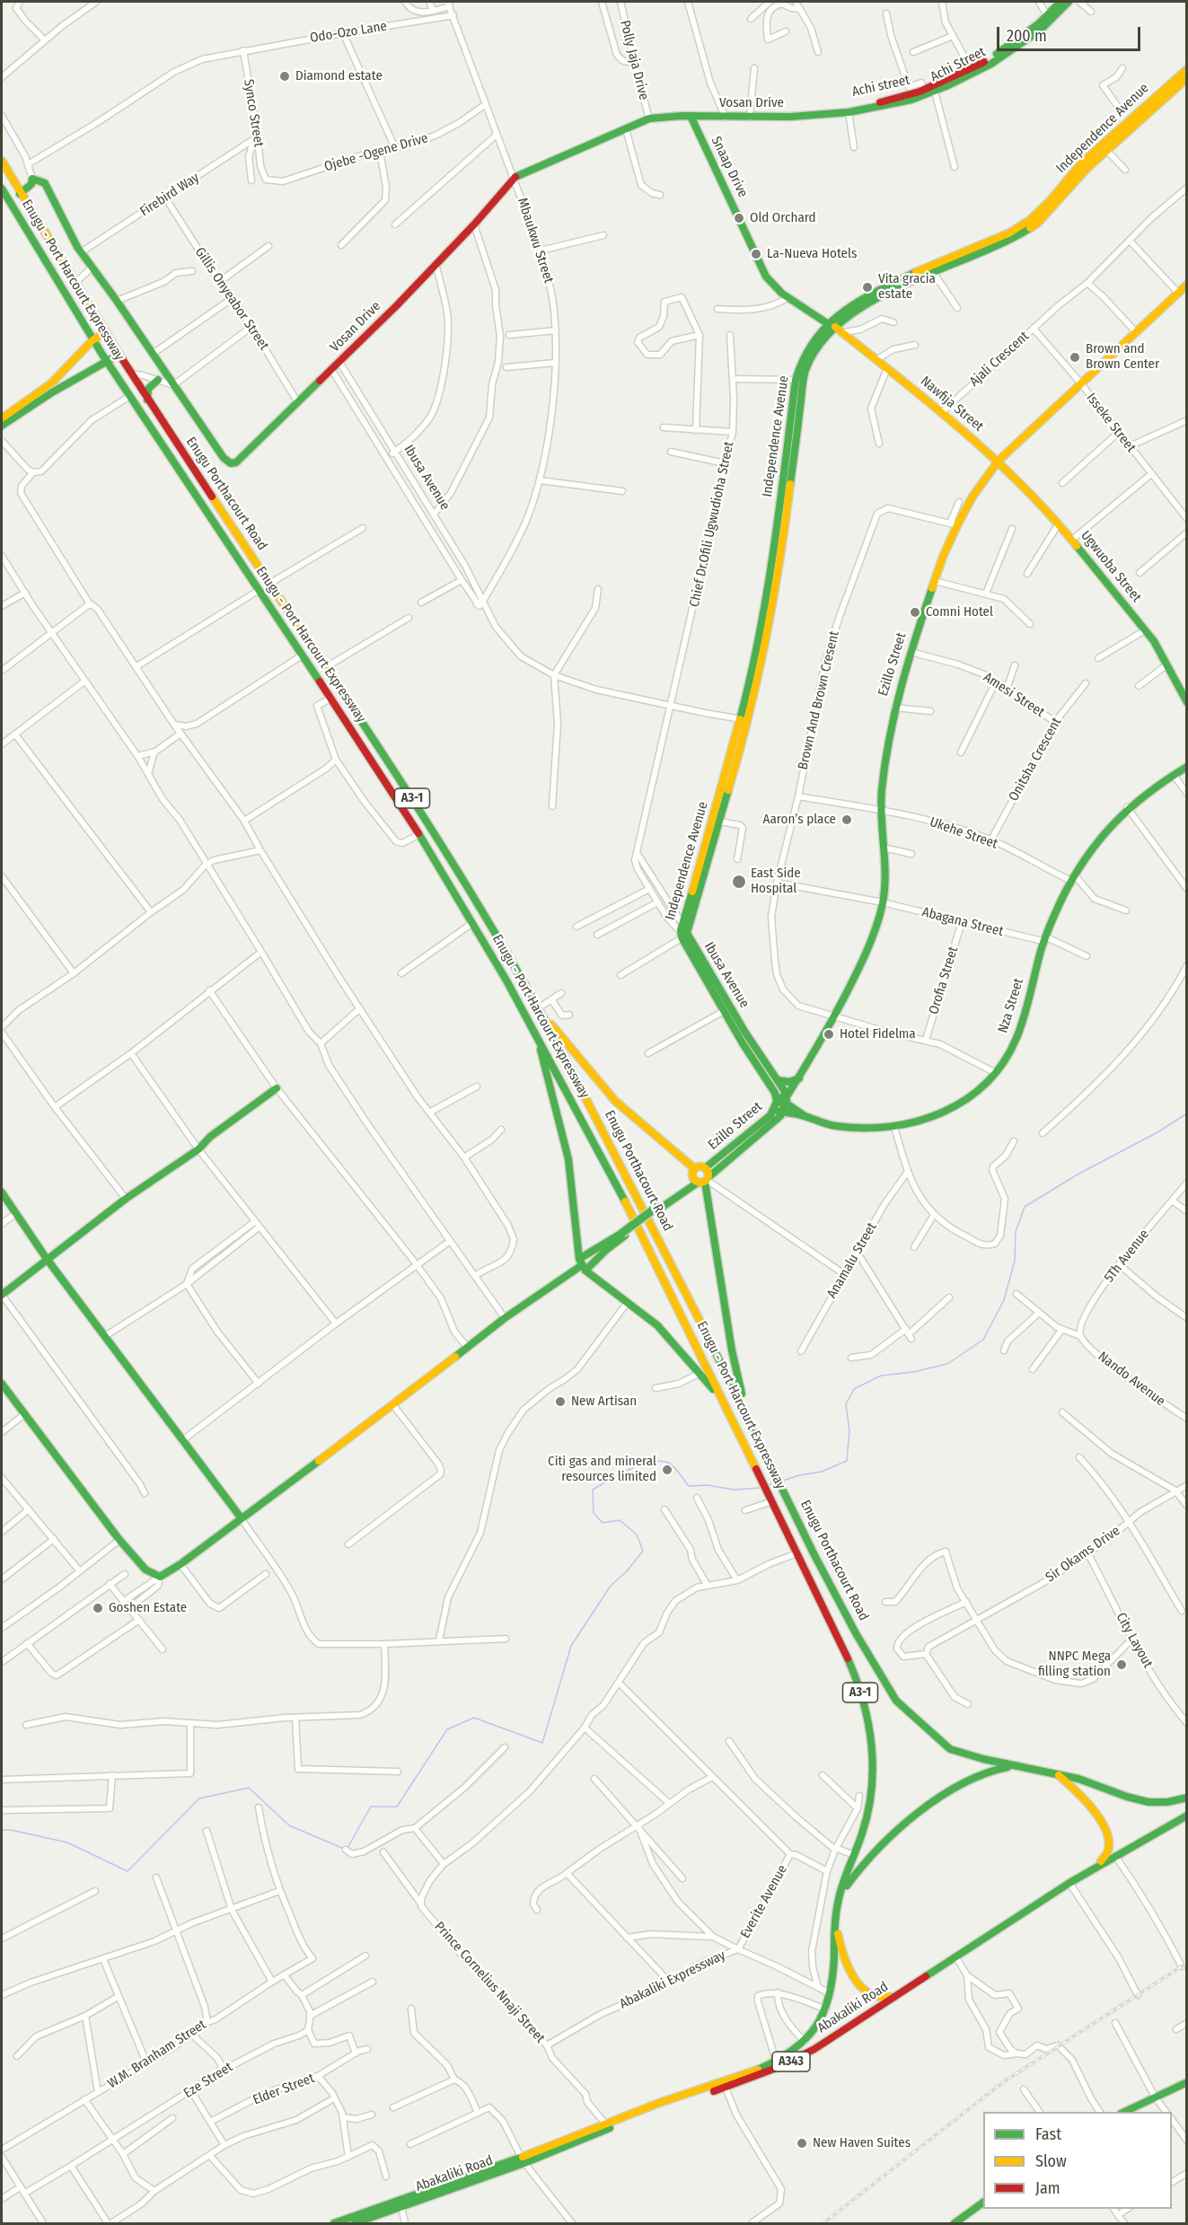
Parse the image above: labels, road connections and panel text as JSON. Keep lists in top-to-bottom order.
{
  "streets": {
    "main road": [
      "Achi Street",
      "Achi street",
      "Vosan Drive",
      "Independence Avenue",
      "Snaap Drive",
      "Enugu - Port Harcourt Expressway",
      "Nawfija Street",
      "Ibusa Avenue",
      "Enugu Porthacourt Road",
      "Ugwuoba Street",
      "Ezillo Street",
      "A3-1",
      "Nza Street",
      "Abakaliki Road",
      "A343"
    ],
    "street": [
      "Odo-Ozo Lane",
      "Polly Jaja Drive",
      "Synco Street",
      "Ojebe -Ogene Drive",
      "Firebird Way",
      "Mbaukwu Street",
      "Gillis Onyeabor Street",
      "Ajali Crescent",
      "Isseke Street",
      "Chief Dr.Ofili Ugwudioha Street",
      "Amesi Street",
      "Brown And Brown Cresent",
      "Onitsha Crescent",
      "Ukehe Street",
      "Abagana Street",
      "Orofia Street",
      "5Th Avenue",
      "Anamalu Street",
      "Nando Avenue",
      "Sir Okams Drive",
      "City Layout",
      "Everite Avenue",
      "Abakaliki Expressway",
      "Prince Cornelius Nnaji Street",
      "W.M. Branham Street",
      "Eze Street",
      "Elder Street"
    ]
  },
  "crossings": [
    ["Odo-Ozo Lane", "Synco Street"],
    ["Odo-Ozo Lane", "Mbaukwu Street"],
    ["Polly Jaja Drive", "Vosan Drive"],
    ["Achi Street", "Achi street"],
    ["Achi Street", "Vosan Drive"],
    ["Achi street", "Vosan Drive"],
    ["Vosan Drive", "Snaap Drive"],
    ["Vosan Drive", "Firebird Way"],
    ["Vosan Drive", "Mbaukwu Street"],
    ["Vosan Drive", "Gillis Onyeabor Street"],
    ["Vosan Drive", "Ibusa Avenue"],
    ["Synco Street", "Ojebe -Ogene Drive"],
    ["Synco Street", "Firebird Way"],
    ["Independence Avenue", "Snaap Drive"],
    ["Independence Avenue", "Nawfija Street"],
    ["Independence Avenue", "Ibusa Avenue"],
    ["Ojebe -Ogene Drive", "Mbaukwu Street"],
    ["Snaap Drive", "Nawfija Street"],
    ["Firebird Way", "Gillis Onyeabor Street"],
    ["Mbaukwu Street", "Ibusa Avenue"],
    ["Enugu - Port Harcourt Expressway", "A343"],
    ["Ajali Crescent", "Nawfija Street"],
    ["Ajali Crescent", "Isseke Street"],
    ["Nawfija Street", "Ugwuoba Street"],
    ["Nawfija Street", "Ezillo Street"],
    ["Isseke Street", "Ezillo Street"],
    ["Ibusa Avenue", "Chief Dr.Ofili Ugwudioha Street"],
    ["Ibusa Avenue", "Ezillo Street"],
    ["Ibusa Avenue", "Nza Street"],
    ["Enugu Porthacourt Road", "A343"],
    ["Ugwuoba Street", "Ezillo Street"],
    ["Ezillo Street", "Amesi Street"],
    ["Ezillo Street", "Brown And Brown Cresent"],
    ["Ezillo Street", "Ukehe Street"],
    ["Ezillo Street", "Abagana Street"],
    ["Ezillo Street", "Nza Street"],
    ["Amesi Street", "Onitsha Crescent"],
    ["Brown And Brown Cresent", "Abagana Street"],
    ["Onitsha Crescent", "Ukehe Street"],
    ["Ukehe Street", "Nza Street"],
    ["Abagana Street", "Orofia Street"],
    ["Abagana Street", "Nza Street"],
    ["5Th Avenue", "Nando Avenue"],
    ["Sir Okams Drive", "City Layout"],
    ["Everite Avenue", "Abakaliki Expressway"],
    ["Abakaliki Expressway", "Prince Cornelius Nnaji Street"],
    ["Abakaliki Expressway", "A343"],
    ["Prince Cornelius Nnaji Street", "Abakaliki Road"],
    ["Abakaliki Road", "A343"]
  ],
  "places": [
    "Diamond estate",
    "Old Orchard",
    "La-Nueva Hotels",
    "Vita gracia estate",
    "Brown and Brown Center",
    "Comni Hotel",
    "Aaron’s place",
    "East Side Hospital",
    "Hotel Fidelma",
    "New Artisan",
    "Citi gas and mineral resources limited",
    "Goshen Estate",
    "NNPC Mega filling station",
    "New Haven Suites"
  ],
  "legend": ["Fast", "Slow", "Jam"],
  "scale_bar": "200 m"
}
